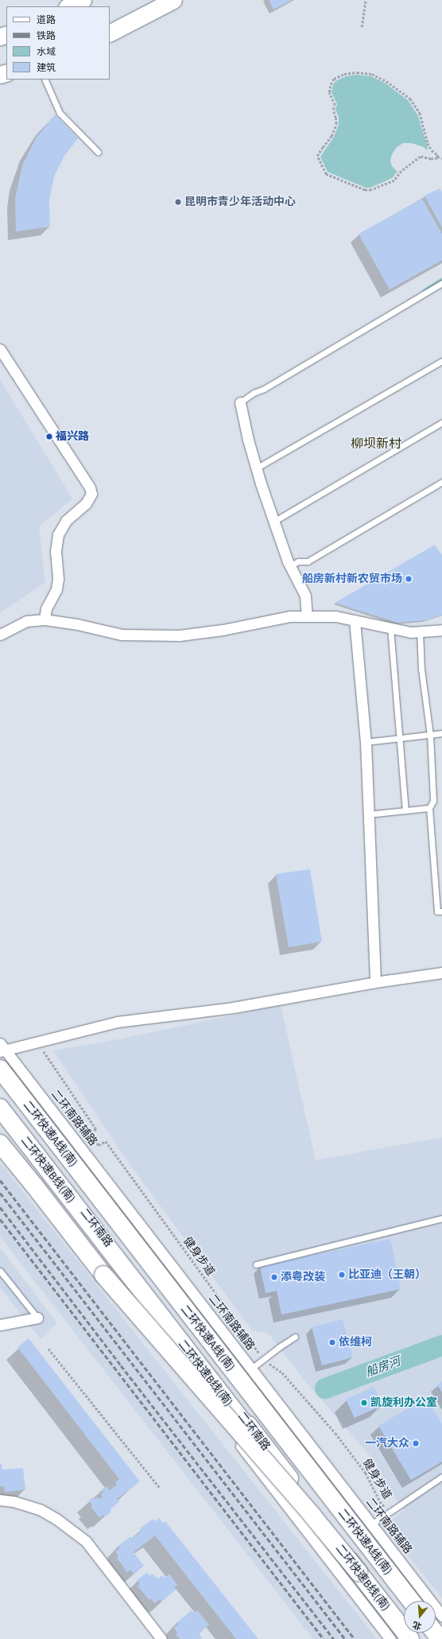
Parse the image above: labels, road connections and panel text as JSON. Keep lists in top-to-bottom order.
{
  "streets": {
    "highway": ["二环快速A线(南)", "二环快速B线(南)"],
    "main road": ["二环南路"],
    "street": ["二环南路辅路"],
    "path": ["健身步道"]
  },
  "districts": ["柳坝新村"],
  "water": ["船房河"],
  "places": [
    "昆明市青少年活动中心",
    "福兴路",
    "船房新村新农贸市场",
    "比亚迪（王朝）",
    "添粤改装",
    "依维柯",
    "凯旋利办公室",
    "一汽大众"
  ],
  "legend": [
    "道路",
    "铁路",
    "水域",
    "建筑"
  ],
  "north": "bottom"
}
